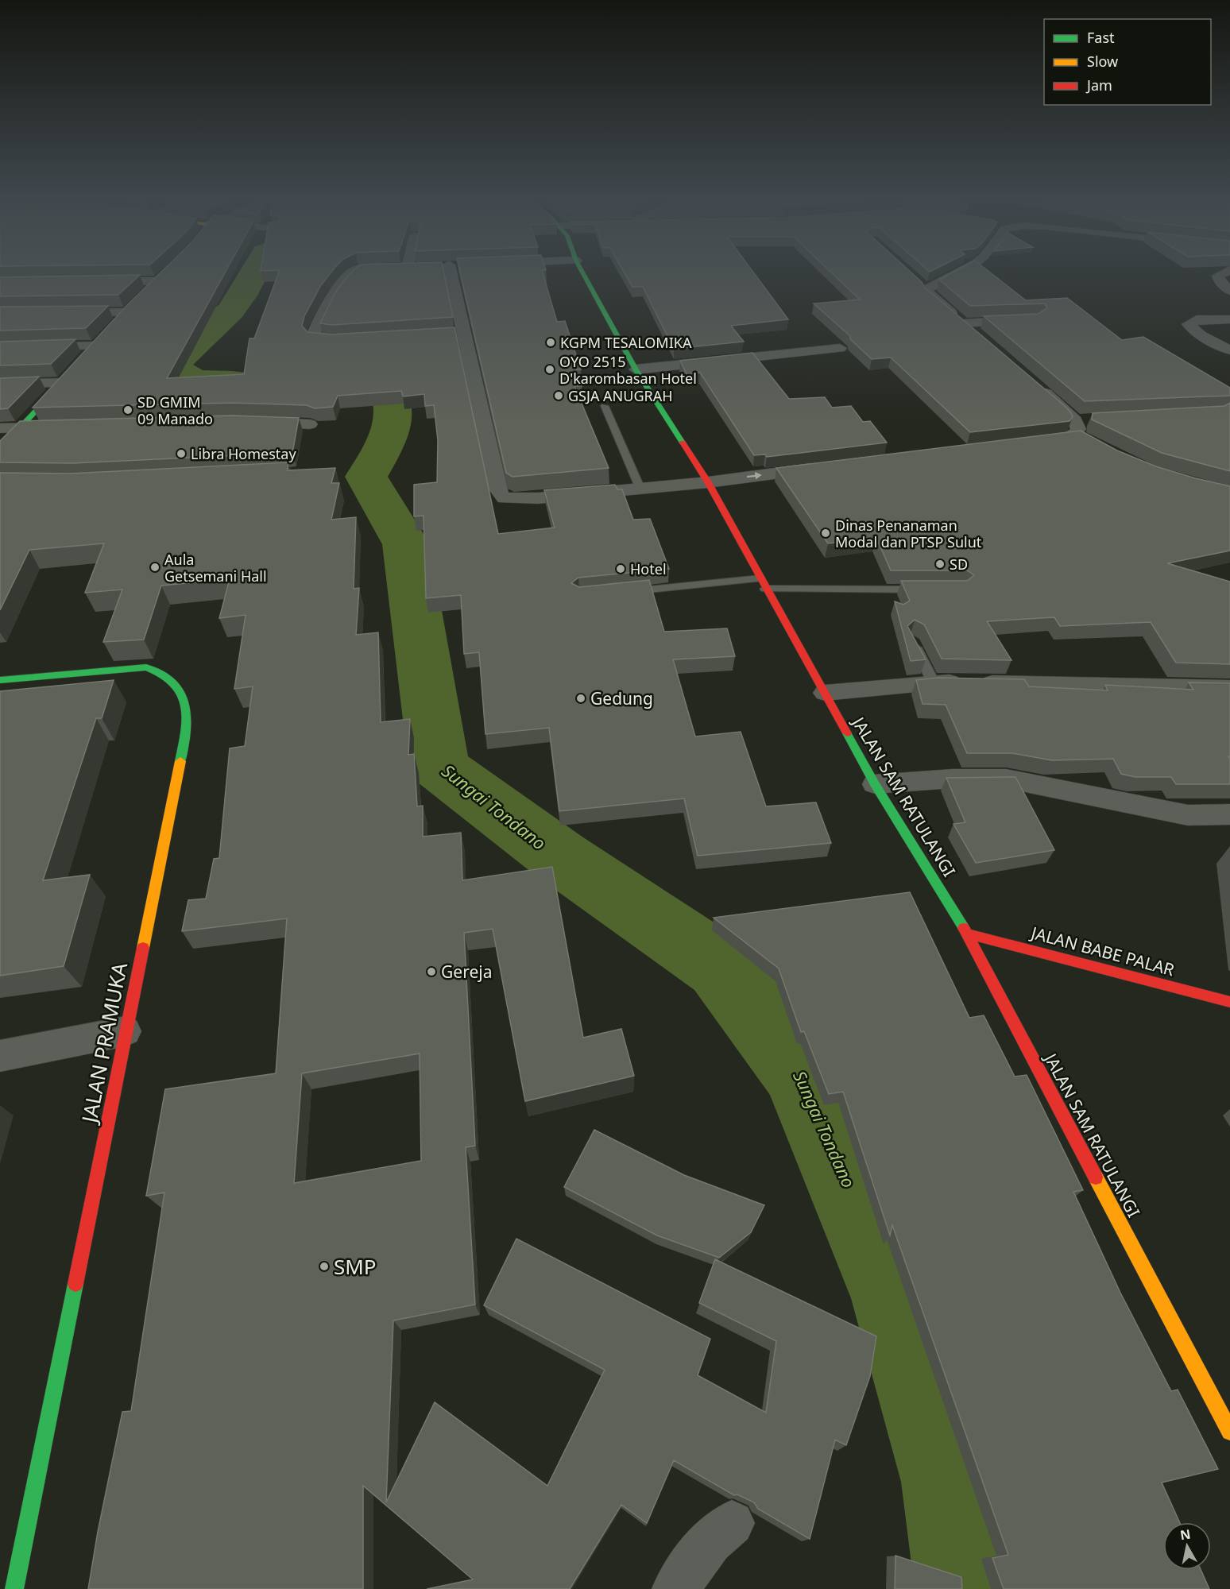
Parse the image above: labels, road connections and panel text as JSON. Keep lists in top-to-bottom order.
{
  "streets": {
    "main road": ["JALAN SAM RATULANGI", "JALAN BABE PALAR", "JALAN PRAMUKA"]
  },
  "crossings": [
    ["JALAN SAM RATULANGI", "JALAN BABE PALAR"]
  ],
  "water": ["Sungai Tondano"],
  "places": [
    "KGPM TESALOMIKA",
    "OYO 2515 D'karombasan Hotel",
    "GSJA ANUGRAH",
    "SD GMIM 09 Manado",
    "Libra Homestay",
    "Dinas Penanaman Modal dan PTSP Sulut",
    "SD",
    "Aula Getsemani Hall",
    "Hotel",
    "Gedung",
    "Gereja",
    "SMP"
  ],
  "legend": ["Fast", "Slow", "Jam"],
  "north": "top"
}
